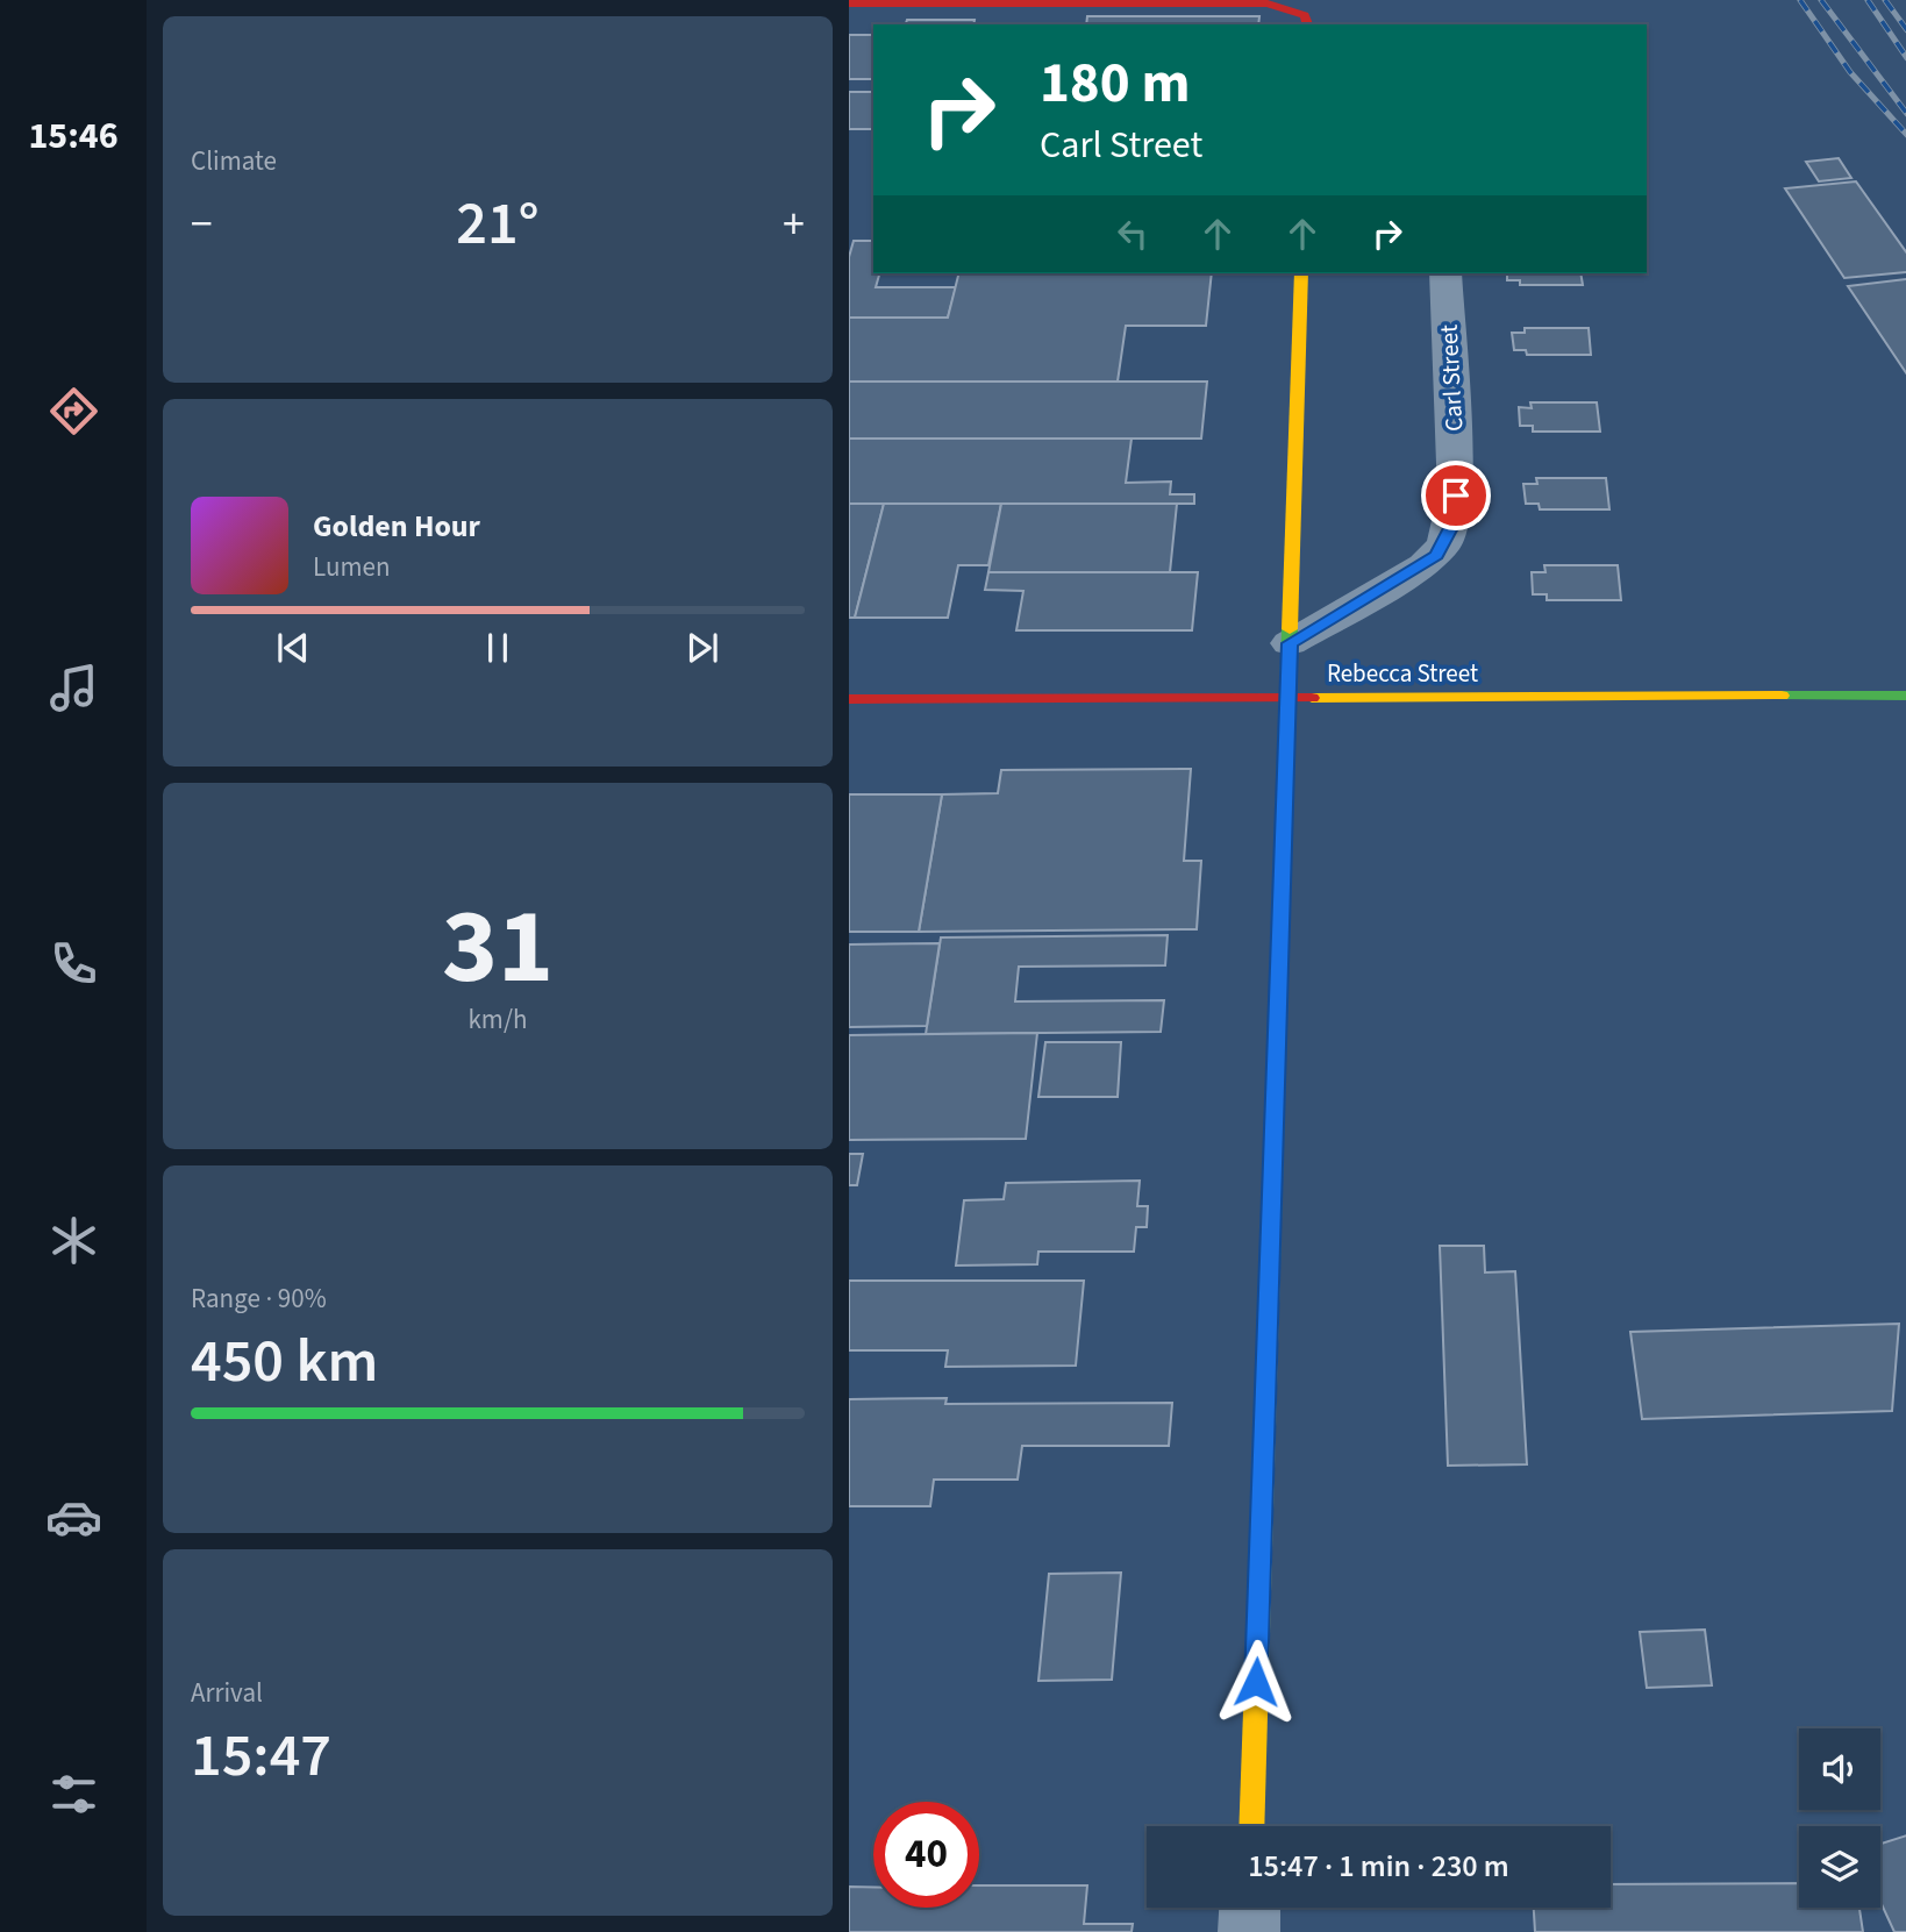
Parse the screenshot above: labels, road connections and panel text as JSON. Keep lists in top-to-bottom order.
{
  "streets": {
    "street": ["Carl Street", "Rebecca Street"]
  },
  "page": {
    "tabs": "15:46",
    "tile": [
      "Climate",
      ["31", "km/h"],
      ["Range · 90%", "450 km"],
      ["Arrival", "15:47"]
    ],
    "turn": ["180 m", "Carl Street"],
    "heat": ["−", "21°", "+"],
    "song": ["Golden Hour", "Lumen"],
    "limit": "40",
    "trip": "15:47 · 1 min · 230 m"
  }
}
